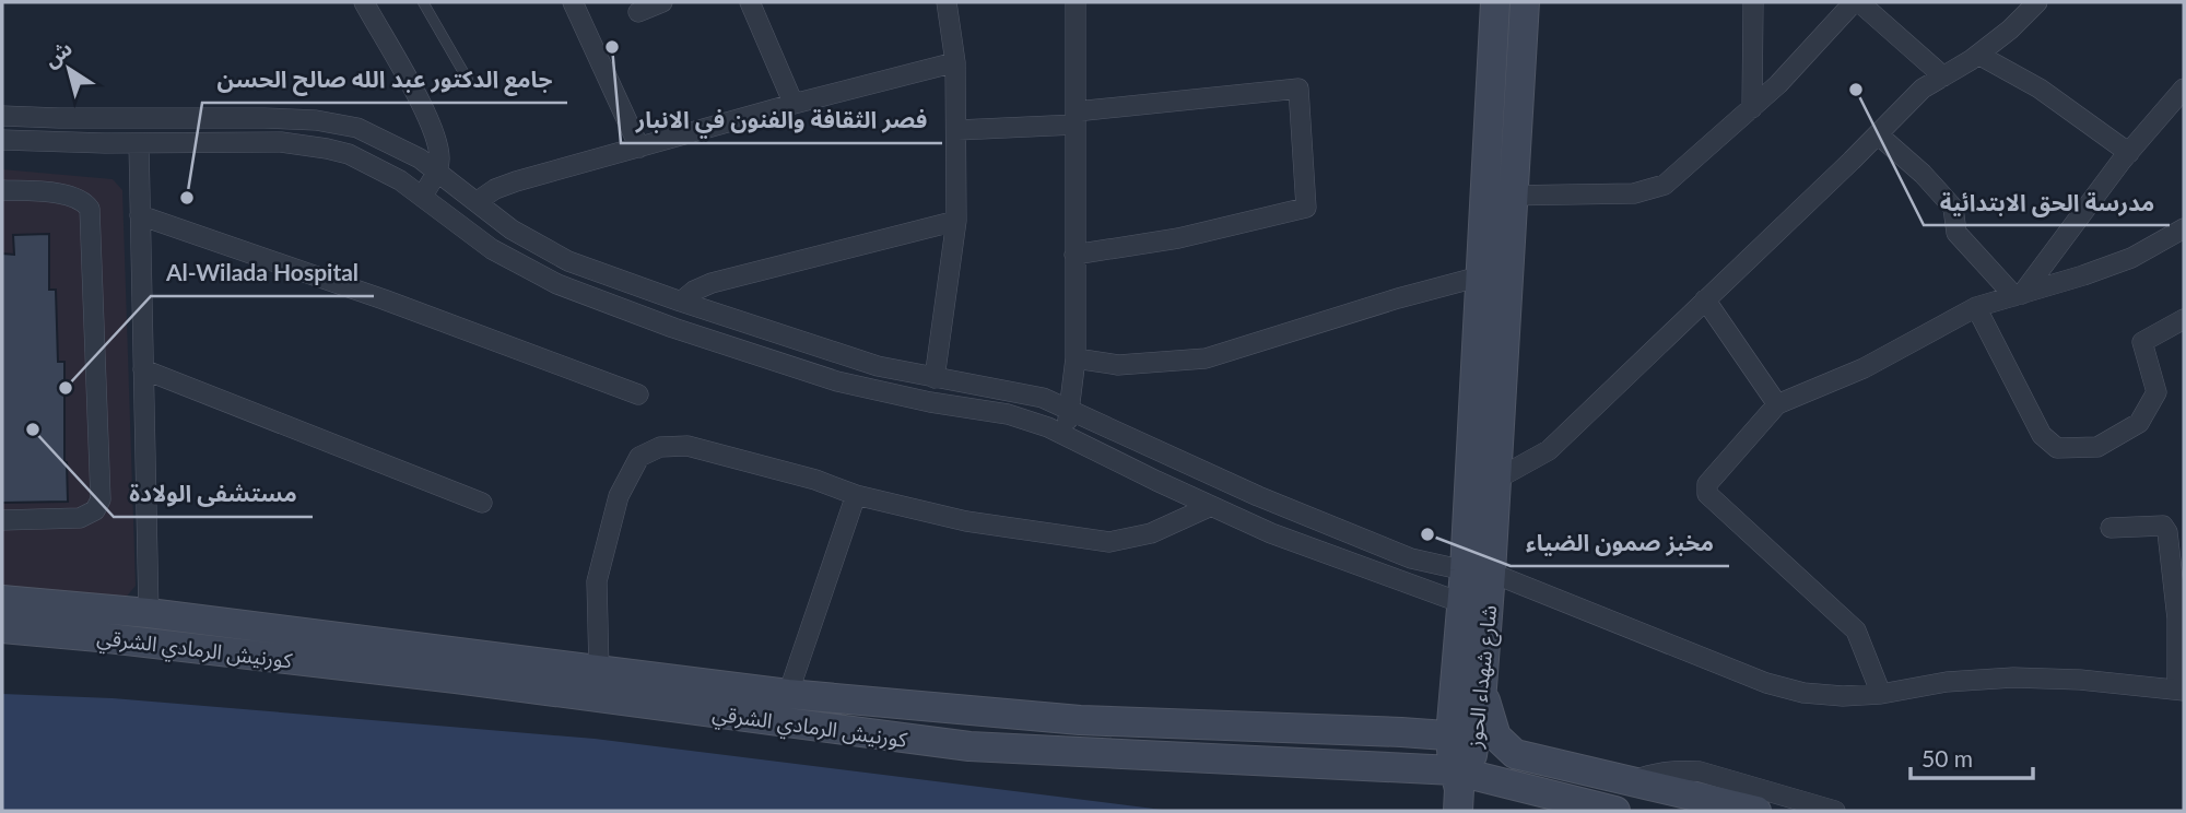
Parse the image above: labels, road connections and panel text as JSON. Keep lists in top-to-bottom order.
{
  "streets": {
    "main road": ["كورنيش الرمادي الشرقي", "شارع شهداء الحوز"]
  },
  "crossings": [
    ["كورنيش الرمادي الشرقي", "شارع شهداء الحوز"]
  ],
  "places": [
    "فصر الثقافة والفنون في الانبار",
    "مدرسة الحق الابتدائية",
    "جامع الدكتور عبد الله صالح الحسن",
    "Al-Wilada Hospital",
    "مستشفى الولادة",
    "مخبز صمون الضياء"
  ],
  "scale_bar": "50 m",
  "north": "top left"
}
